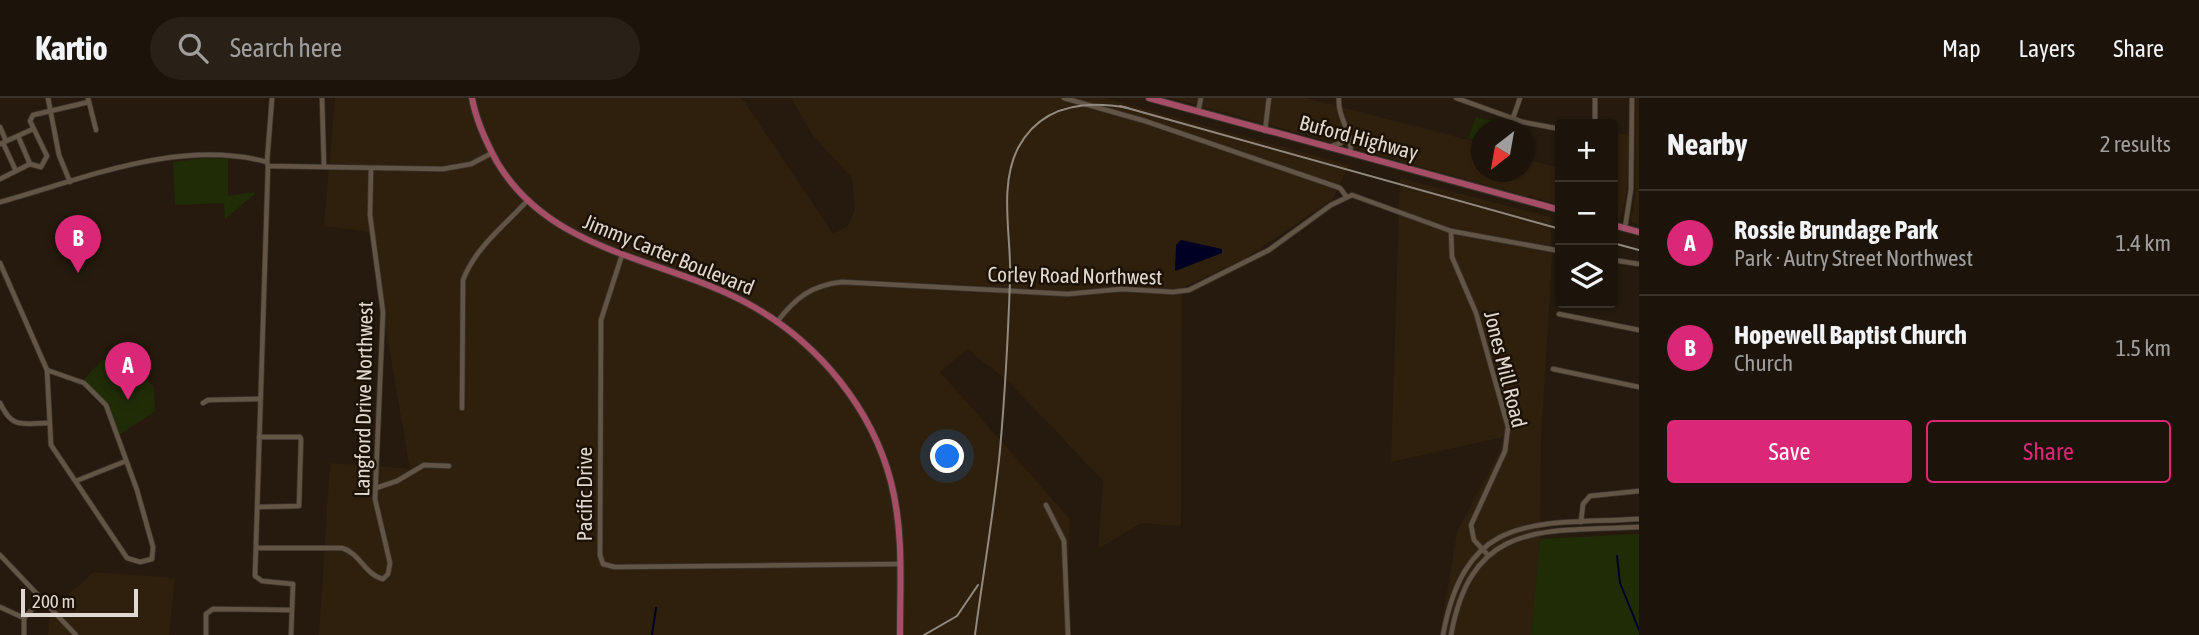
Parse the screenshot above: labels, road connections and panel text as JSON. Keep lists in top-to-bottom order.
{
  "streets": {
    "main road": ["Buford Highway", "Jimmy Carter Boulevard"],
    "street": [
      "Corley Road Northwest",
      "Jones Mill Road",
      "Langford Drive Northwest",
      "Pacific Drive"
    ]
  },
  "crossings": [
    ["Jimmy Carter Boulevard", "Corley Road Northwest"],
    ["Jimmy Carter Boulevard", "Pacific Drive"]
  ],
  "scale_bar": "200 m",
  "north": "bottom left",
  "page": {
    "header": "Kartio",
    "search": "Search here",
    "nav": ["Map", "Layers", "Share"],
    "heading": ["Nearby", "2 results"],
    "map_buttons": ["+", "−"],
    "list": [
      {
        "mark": "A",
        "name": "Rossie Brundage Park",
        "note": "Park · Autry Street Northwest",
        "value": "1.4 km"
      },
      {
        "mark": "B",
        "name": "Hopewell Baptist Church",
        "note": "Church",
        "value": "1.5 km"
      }
    ],
    "pins": ["B", "A"],
    "buttons": ["Save", "Share"],
    "scale": "200 m"
  }
}
